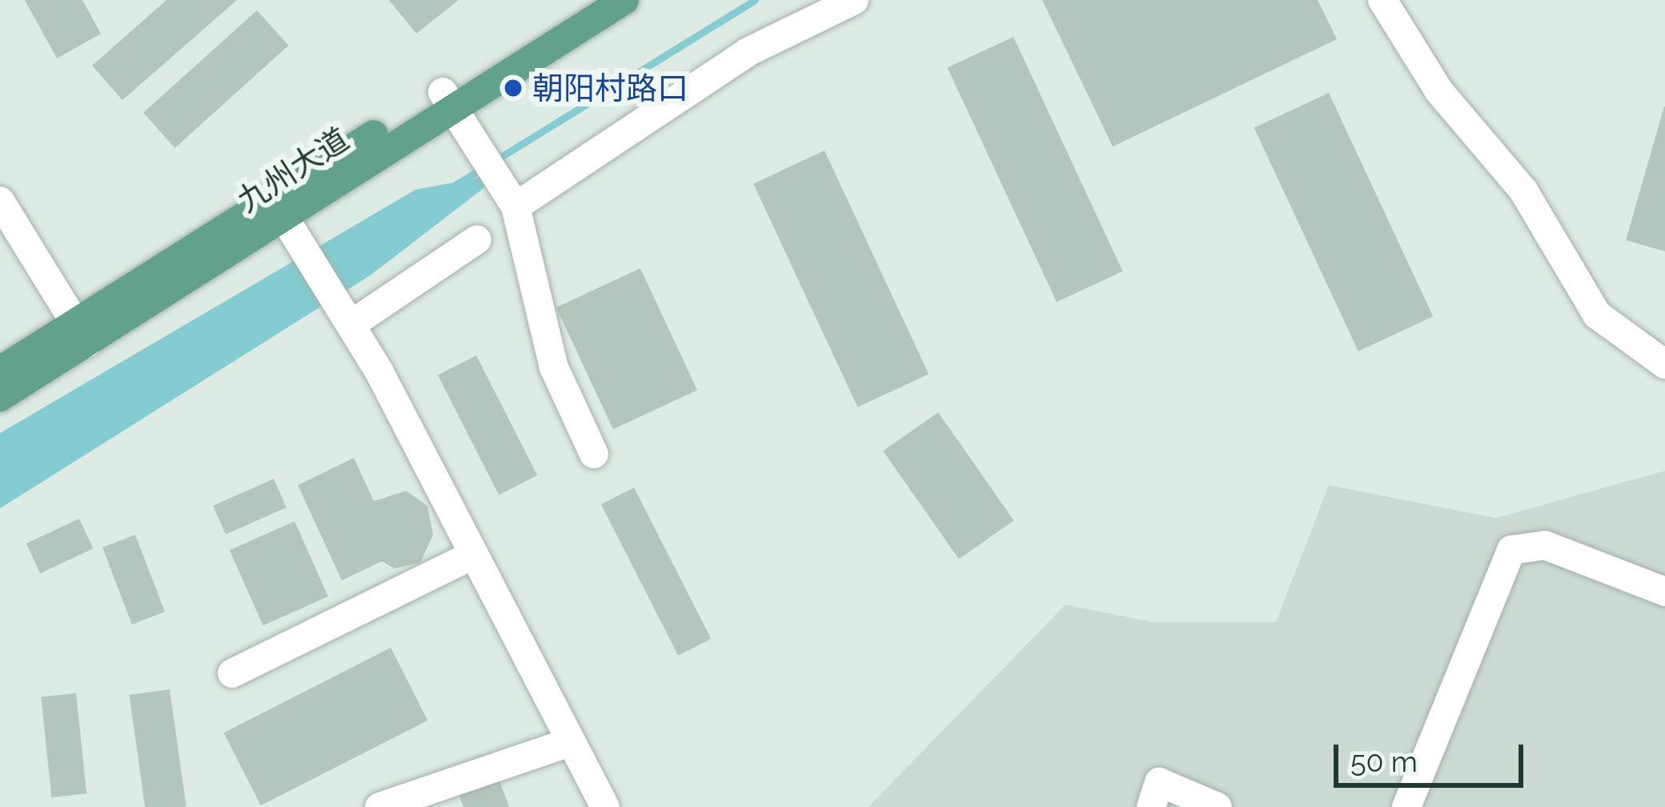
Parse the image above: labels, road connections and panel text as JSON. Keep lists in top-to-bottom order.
{
  "streets": {
    "main road": ["九州大道"]
  },
  "places": ["朝阳村路口"],
  "scale_bar": "50 m"
}
